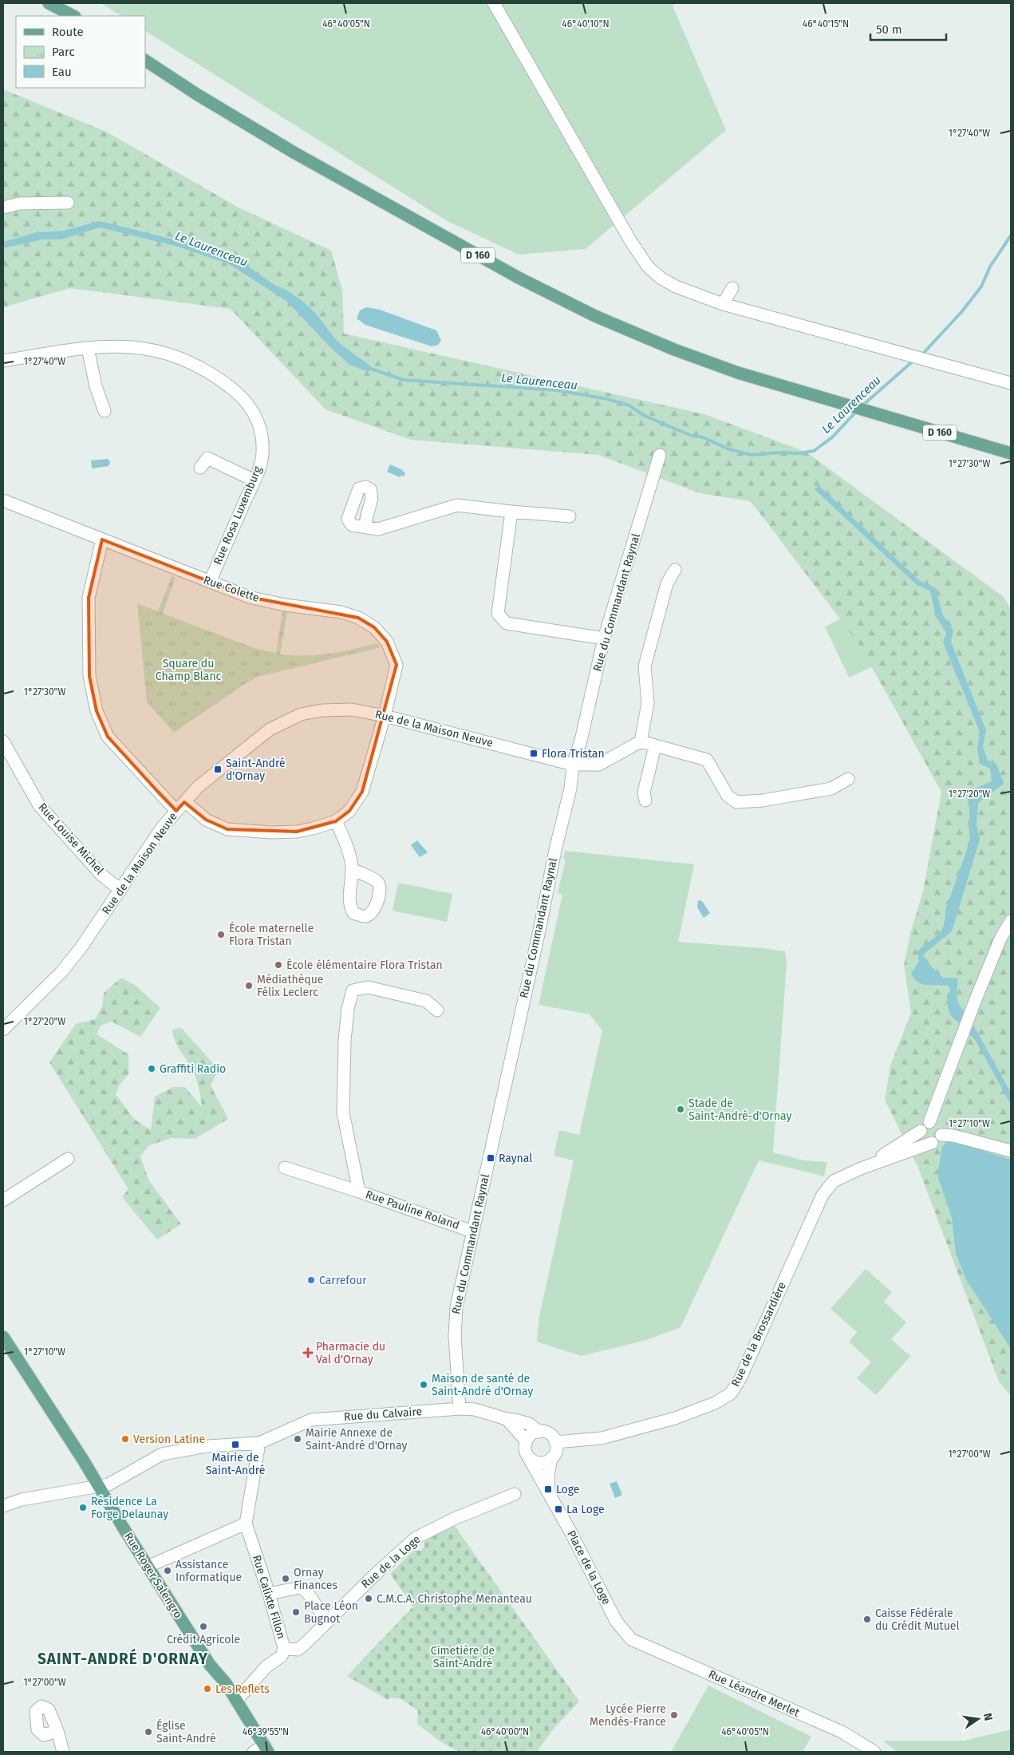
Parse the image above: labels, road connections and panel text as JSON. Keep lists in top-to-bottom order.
{
  "streets": {
    "main road": ["D 160", "Rue Roger Salengro"],
    "street": [
      "Rue Rosa Luxemburg",
      "Rue Colette",
      "Rue du Commandant Raynal",
      "Rue de la Maison Neuve",
      "Rue Louise Michel",
      "Rue Pauline Roland",
      "Rue de la Brossardière",
      "Rue du Calvaire",
      "Rue de la Loge",
      "Place de la Loge",
      "Rue Calixte Fillon",
      "Rue Léandre Merlet"
    ]
  },
  "crossings": [
    ["Rue Rosa Luxemburg", "Rue Colette"],
    ["Rue Colette", "Rue de la Maison Neuve"],
    ["Rue du Commandant Raynal", "Rue de la Maison Neuve"],
    ["Rue du Commandant Raynal", "Rue Pauline Roland"],
    ["Rue du Commandant Raynal", "Rue du Calvaire"],
    ["Rue de la Maison Neuve", "Rue Louise Michel"],
    ["Rue de la Brossardière", "Place de la Loge"],
    ["Rue de la Loge", "Rue Calixte Fillon"],
    ["Place de la Loge", "Rue Léandre Merlet"],
    ["Rue Roger Salengro", "Rue Calixte Fillon"]
  ],
  "districts": ["SAINT-ANDRÉ D'ORNAY"],
  "water": ["Le Laurenceau"],
  "parks": ["Square du Champ Blanc", "Cimetière de Saint-André"],
  "places": {
    "transit": [
      "Flora Tristan",
      "Saint-André d'Ornay",
      "Raynal",
      "Mairie de Saint-André",
      "Loge",
      "La Loge"
    ],
    "other": [
      "École maternelle Flora Tristan",
      "École élémentaire Flora Tristan",
      "Médiathèque Félix Leclerc",
      "Graffiti Radio",
      "Stade de Saint-André-d'Ornay",
      "Carrefour",
      "Maison de santé de Saint-André d'Ornay",
      "Version Latine",
      "Mairie Annexe de Saint-André d'Ornay",
      "Résidence La Forge Delaunay",
      "Assistance Informatique",
      "Ornay Finances",
      "C.M.C.A. Christophe Menanteau",
      "Place Léon Bugnot",
      "Caisse Fédérale du Crédit Mutuel",
      "Crédit Agricole",
      "Les Reflets",
      "Lycée Pierre Mendès-France",
      "Église Saint-André"
    ],
    "health": ["Pharmacie du Val d'Ornay"]
  },
  "legend": ["Route", "Parc", "Eau"],
  "scale_bar": "50 m",
  "north": "right",
  "coordinates": [
    "46°40'05\"N",
    "46°40'10\"N",
    "46°40'15\"N",
    "1°27'40\"W",
    "1°27'30\"W",
    "1°27'20\"W",
    "1°27'10\"W",
    "1°27'00\"W",
    "46°39'55\"N",
    "46°40'00\"N"
  ]
}
